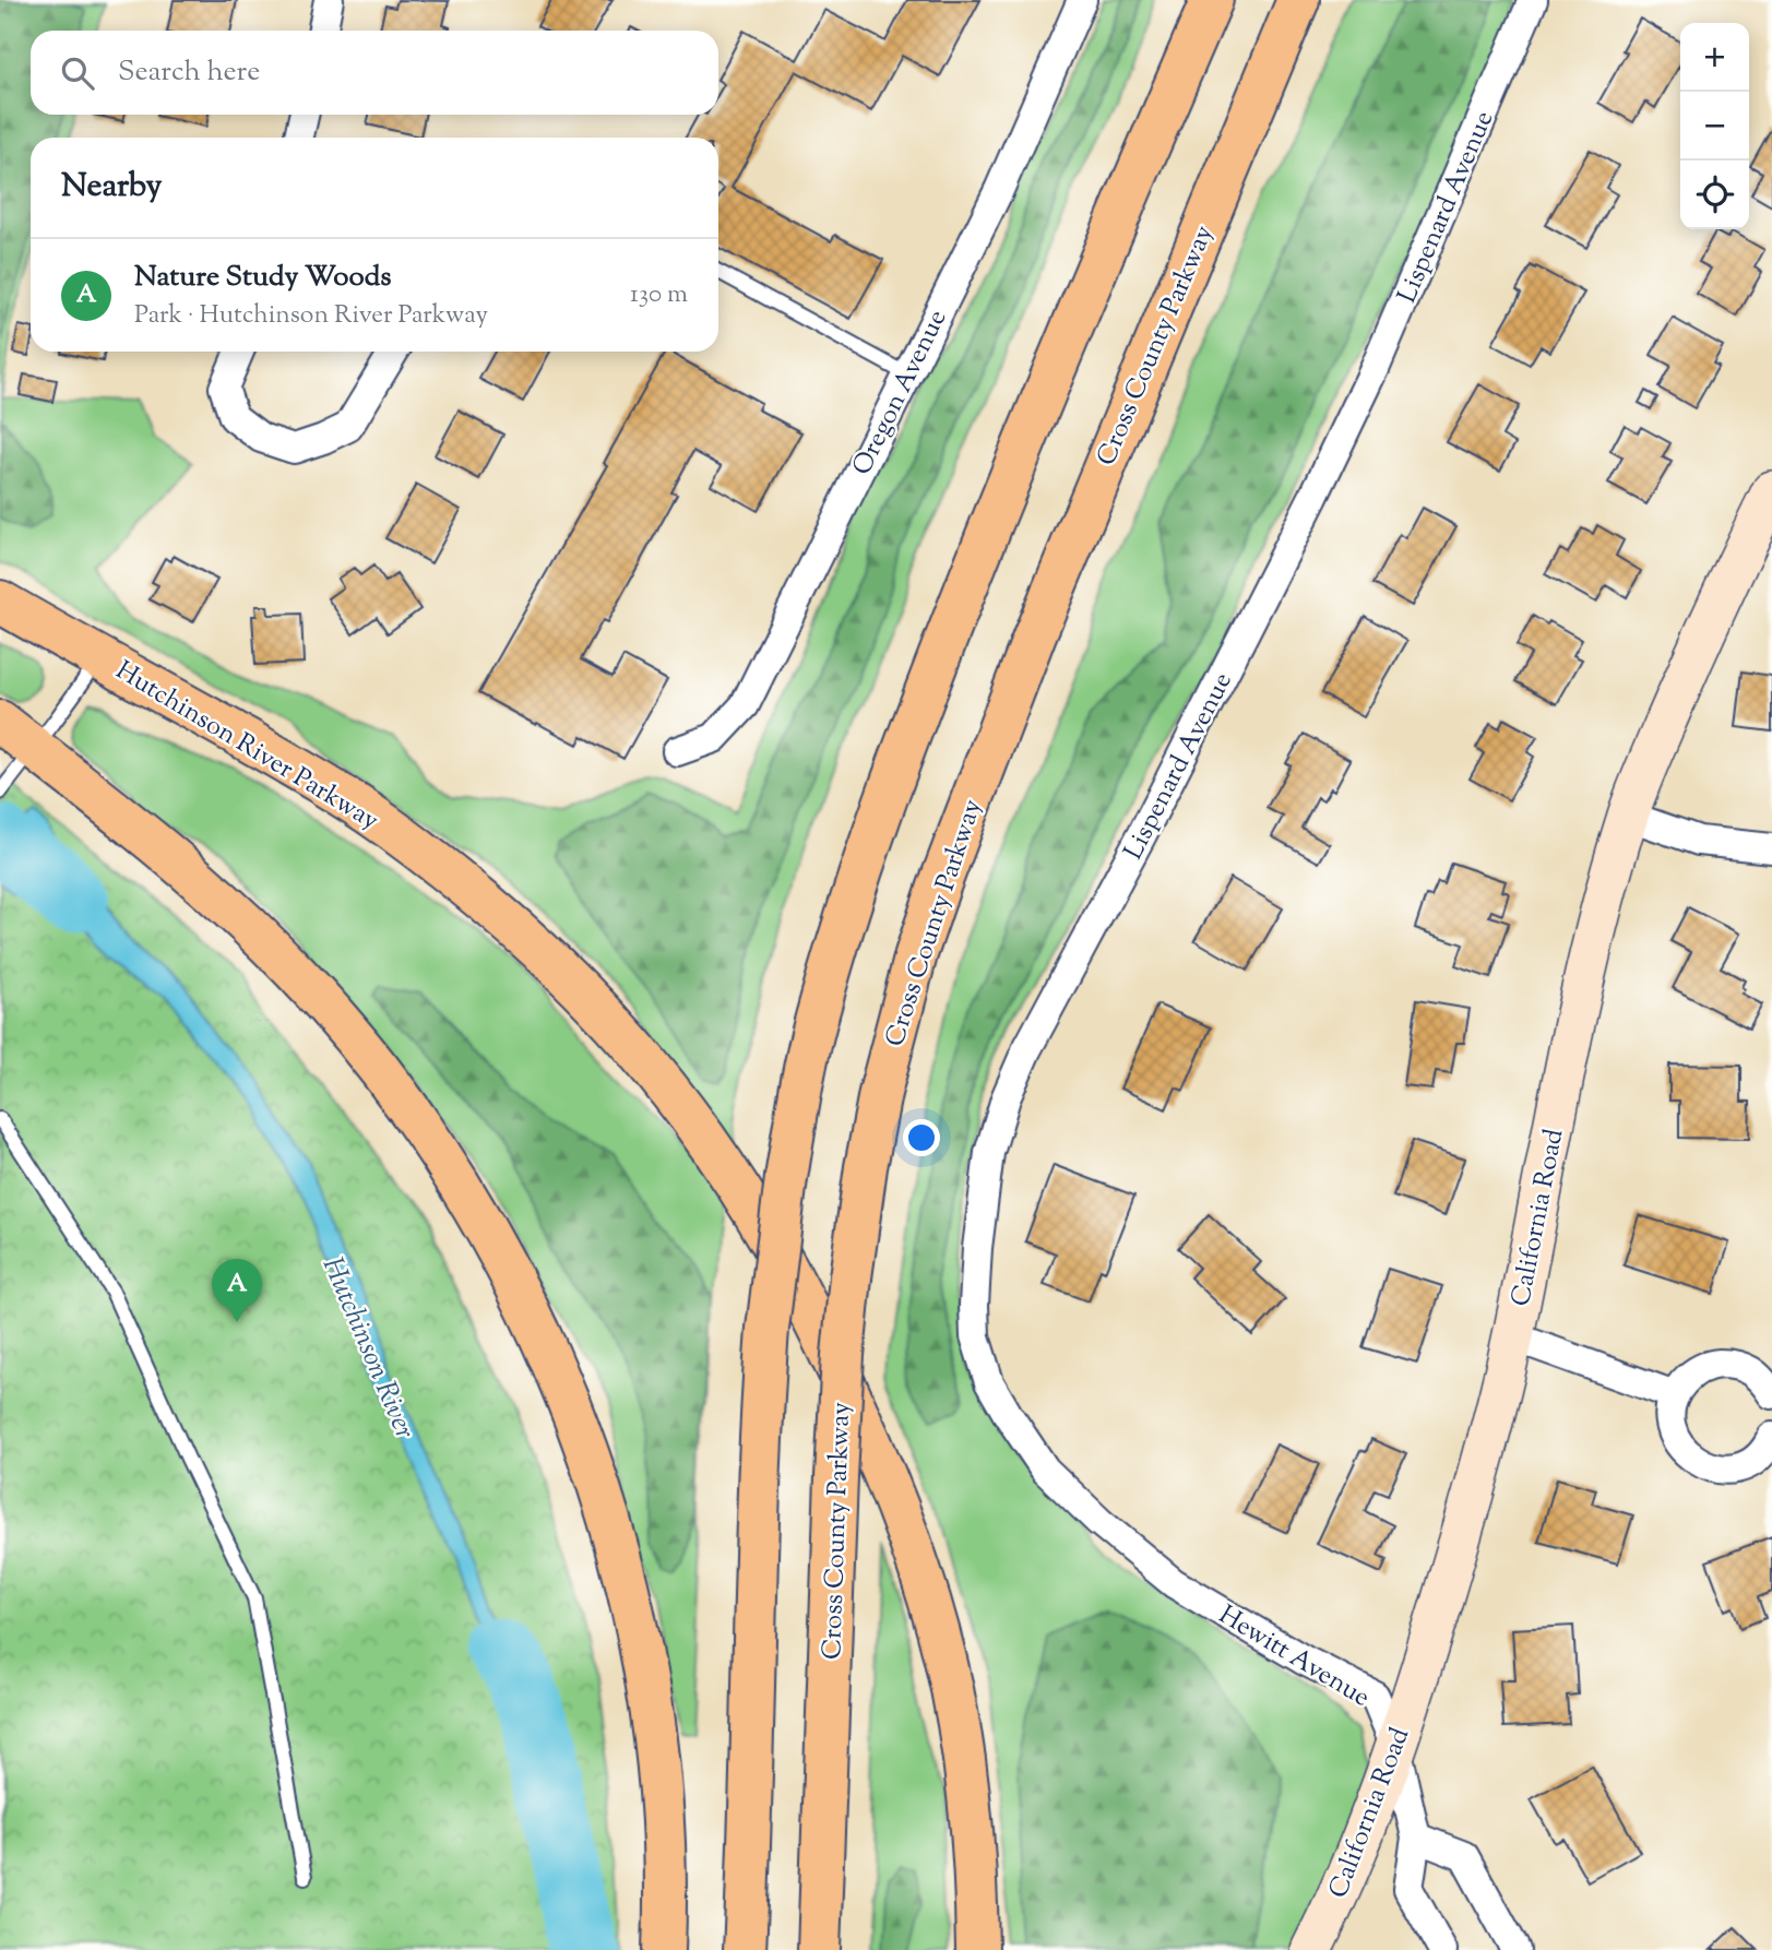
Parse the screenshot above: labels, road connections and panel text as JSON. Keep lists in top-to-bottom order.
{
  "streets": {
    "highway": ["Cross County Parkway", "Hutchinson River Parkway"],
    "main road": ["California Road"],
    "street": ["Lispenard Avenue", "Oregon Avenue", "Hewitt Avenue"]
  },
  "crossings": [
    ["Lispenard Avenue", "Hewitt Avenue"],
    ["California Road", "Hewitt Avenue"]
  ],
  "water": ["Hutchinson River"],
  "page": {
    "map_buttons": ["+", "−"],
    "search": "Search here",
    "heading": "Nearby",
    "list": [
      {
        "mark": "A",
        "name": "Nature Study Woods",
        "note": "Park · Hutchinson River Parkway",
        "value": "130 m"
      }
    ],
    "pins": "A"
  }
}
